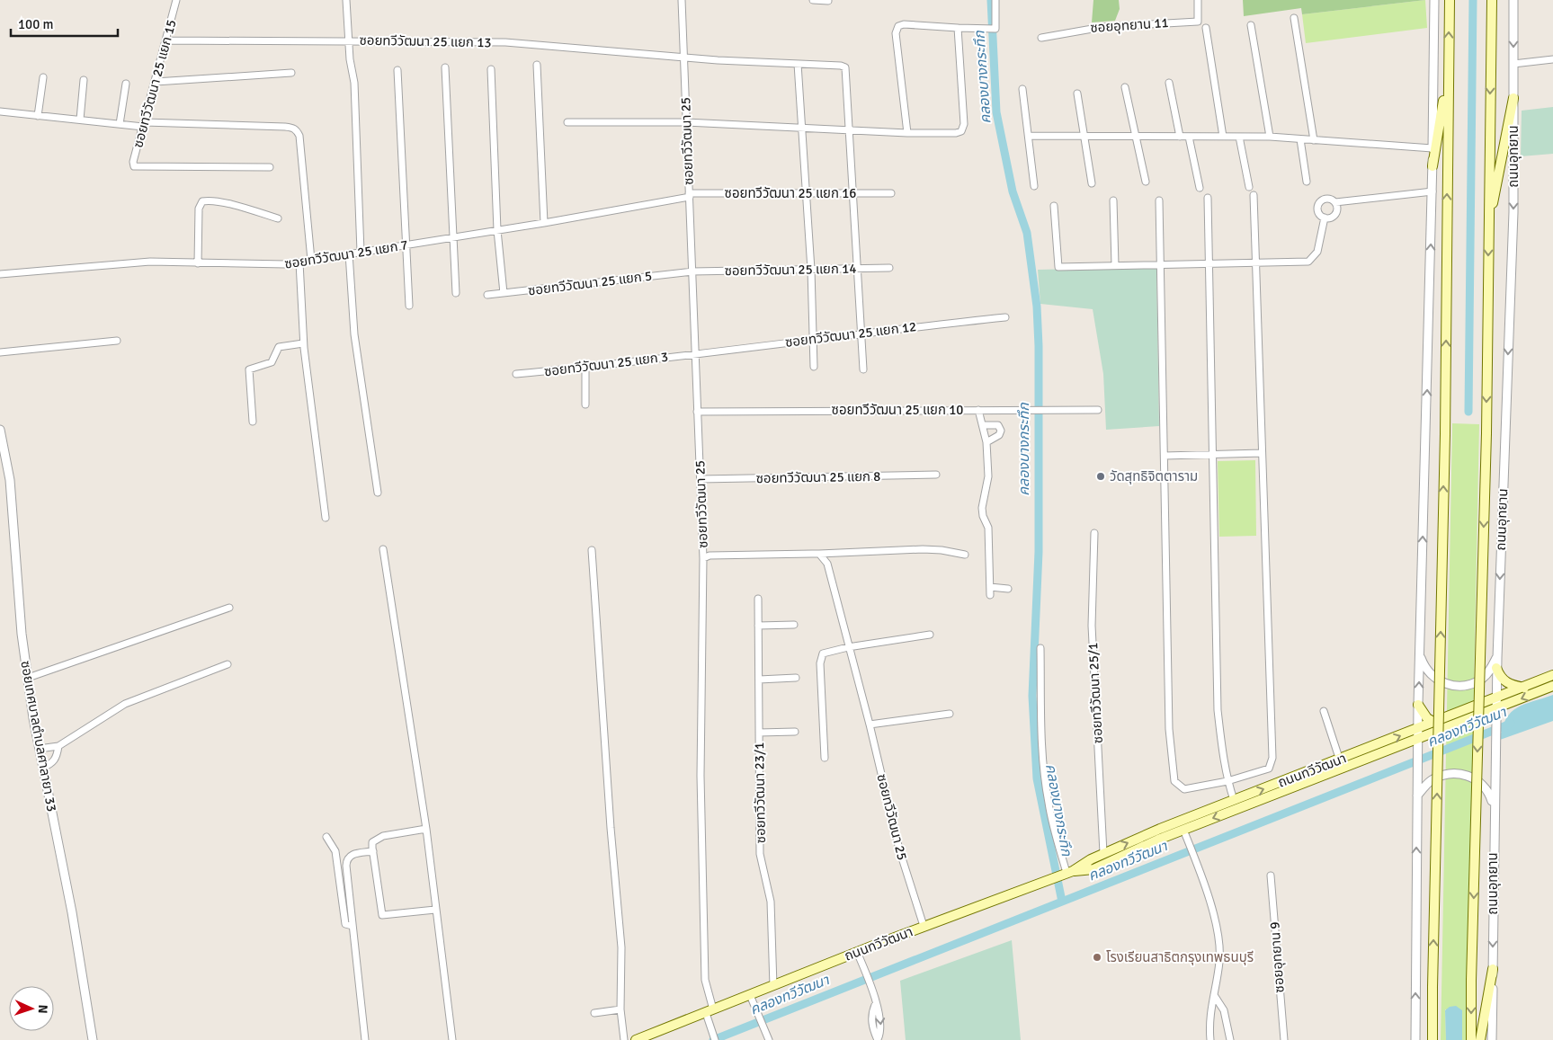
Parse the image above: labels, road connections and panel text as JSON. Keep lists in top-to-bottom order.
{
  "streets": {
    "main road": ["ถนนอุทยาน", "ถนนทวีวัฒนา"],
    "street": [
      "ซอยอุทยาน 11",
      "ซอยทวีวัฒนา 25 แยก 13",
      "ซอยทวีวัฒนา 25 แยก 15",
      "ซอยทวีวัฒนา 25",
      "ซอยทวีวัฒนา 25 แยก 16",
      "ซอยทวีวัฒนา 25 แยก 7",
      "ซอยทวีวัฒนา 25 แยก 14",
      "ซอยทวีวัฒนา 25 แยก 5",
      "ซอยทวีวัฒนา 25 แยก 12",
      "ซอยทวีวัฒนา 25 แยก 3",
      "ซอยทวีวัฒนา 25 แยก 10",
      "ซอยทวีวัฒนา 25 แยก 8",
      "ซอยทวีวัฒนา 25/1",
      "ซอยเทศบาลตำบลศาลายา 33",
      "ซอยทวีวัฒนา 23/1",
      "ซอยอุทยาน 9"
    ]
  },
  "crossings": [
    ["ซอยทวีวัฒนา 25 แยก 13", "ซอยทวีวัฒนา 25 แยก 15"],
    ["ซอยทวีวัฒนา 25 แยก 13", "ซอยทวีวัฒนา 25"],
    ["ซอยทวีวัฒนา 25", "ซอยทวีวัฒนา 25 แยก 16"],
    ["ซอยทวีวัฒนา 25", "ซอยทวีวัฒนา 25 แยก 7"],
    ["ซอยทวีวัฒนา 25", "ซอยทวีวัฒนา 25 แยก 14"],
    ["ซอยทวีวัฒนา 25", "ซอยทวีวัฒนา 25 แยก 5"],
    ["ซอยทวีวัฒนา 25", "ซอยทวีวัฒนา 25 แยก 12"],
    ["ซอยทวีวัฒนา 25", "ซอยทวีวัฒนา 25 แยก 3"],
    ["ซอยทวีวัฒนา 25", "ซอยทวีวัฒนา 25 แยก 10"],
    ["ซอยทวีวัฒนา 25", "ซอยทวีวัฒนา 25 แยก 8"],
    ["ซอยทวีวัฒนา 25", "ถนนทวีวัฒนา"],
    ["ถนนอุทยาน", "ถนนทวีวัฒนา"],
    ["ซอยทวีวัฒนา 25 แยก 16", "ซอยทวีวัฒนา 25 แยก 7"],
    ["ซอยทวีวัฒนา 25 แยก 14", "ซอยทวีวัฒนา 25 แยก 5"],
    ["ซอยทวีวัฒนา 25 แยก 12", "ซอยทวีวัฒนา 25 แยก 3"],
    ["ซอยทวีวัฒนา 25/1", "ถนนทวีวัฒนา"],
    ["ถนนทวีวัฒนา", "ซอยทวีวัฒนา 23/1"]
  ],
  "water": ["คลองบางกระทึก", "คลองทวีวัฒนา"],
  "places": ["วัดสุทธิจิตตาราม", "โรงเรียนสาธิตกรุงเทพธนบุรี"],
  "scale_bar": "100 m",
  "north": "right"
}
